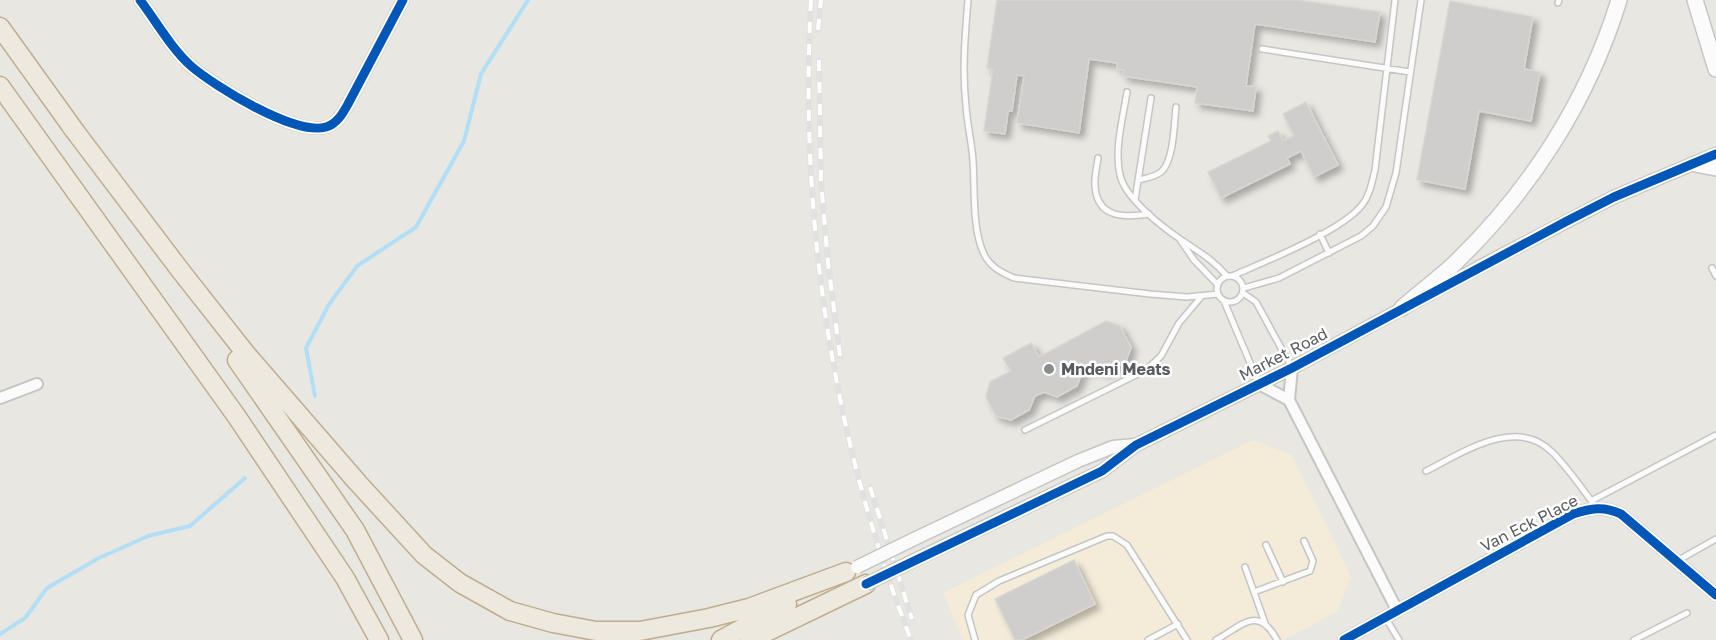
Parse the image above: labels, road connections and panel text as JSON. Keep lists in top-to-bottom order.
{
  "streets": {
    "street": ["Market Road", "Van Eck Place"]
  },
  "places": ["Mndeni Meats"]
}
